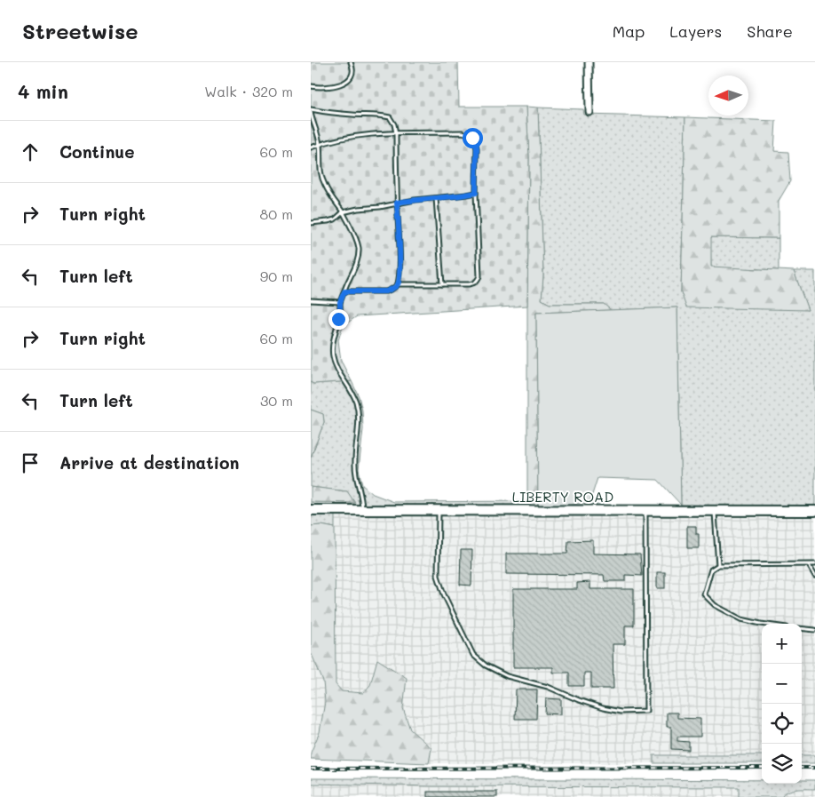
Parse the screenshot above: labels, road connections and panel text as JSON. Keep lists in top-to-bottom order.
{
  "streets": {
    "street": ["LIBERTY ROAD"]
  },
  "north": "left",
  "page": {
    "header": "Streetwise",
    "nav": ["Map", "Layers", "Share"],
    "heading": ["4 min", "Walk · 320 m"],
    "list": [
      ["Continue", "60 m"],
      ["Turn right", "80 m"],
      ["Turn left", "90 m"],
      ["Turn right", "60 m"],
      ["Turn left", "30 m"],
      "Arrive at destination"
    ],
    "map_buttons": ["+", "−"]
  }
}
